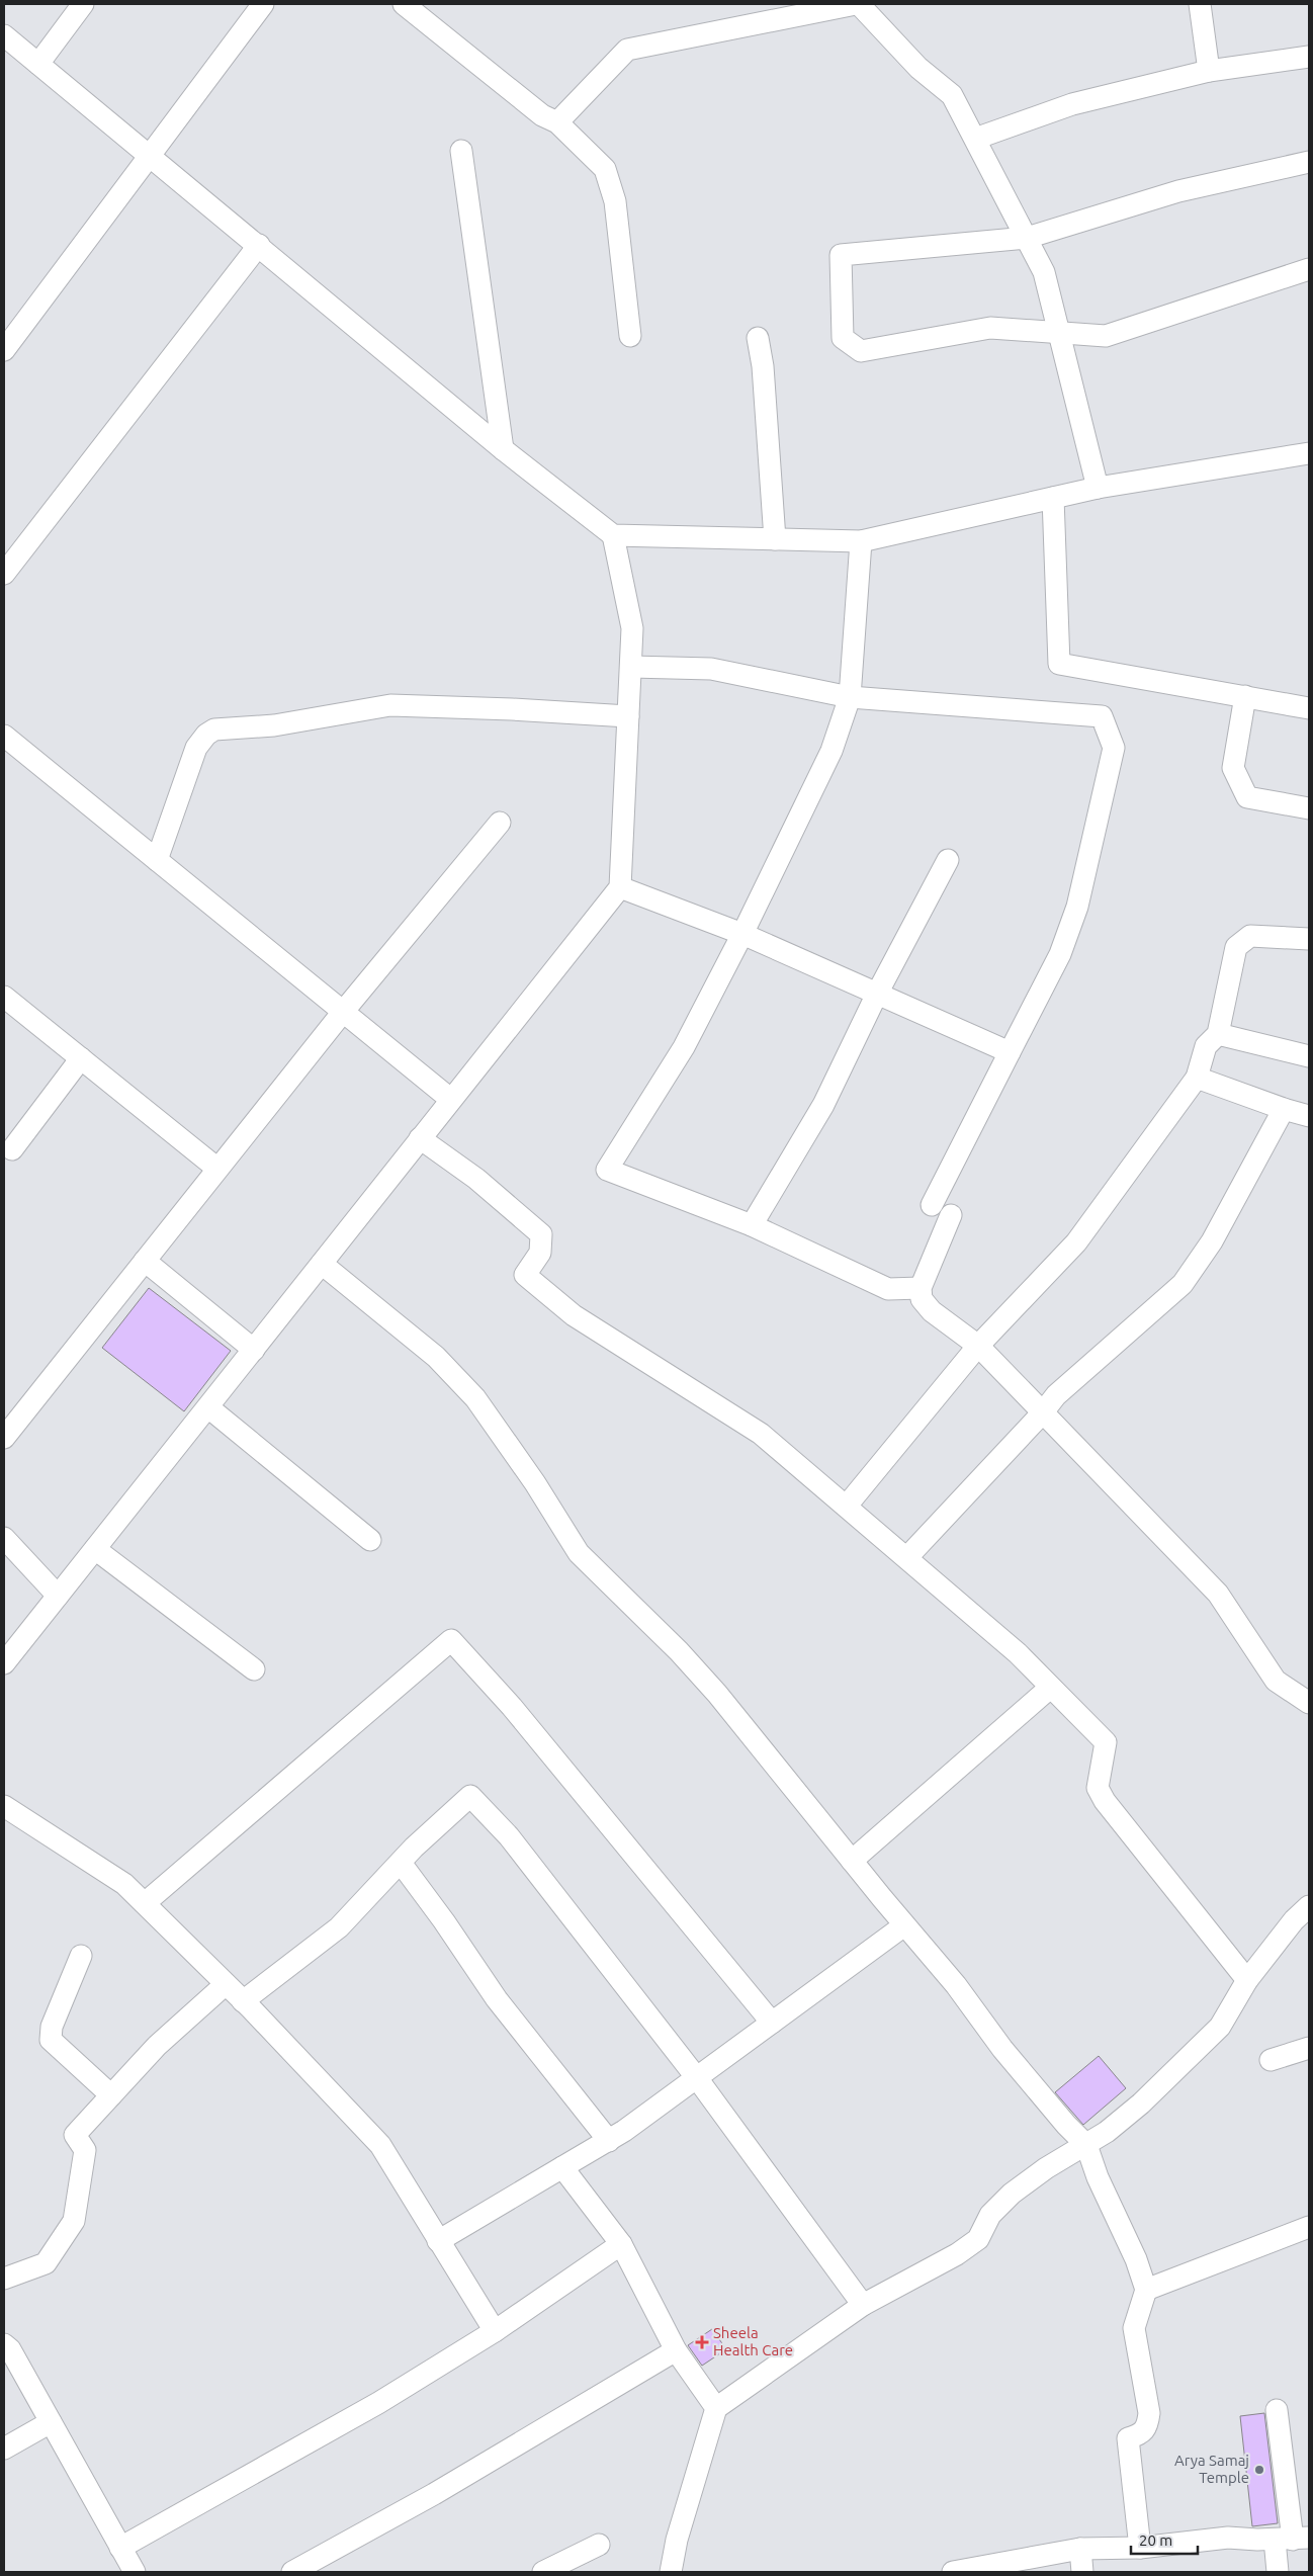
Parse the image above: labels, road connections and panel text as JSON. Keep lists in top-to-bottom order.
{
  "places": {
    "health": ["Sheela Health Care"],
    "other": ["Arya Samaj Temple"]
  },
  "scale_bar": "20 m"
}
